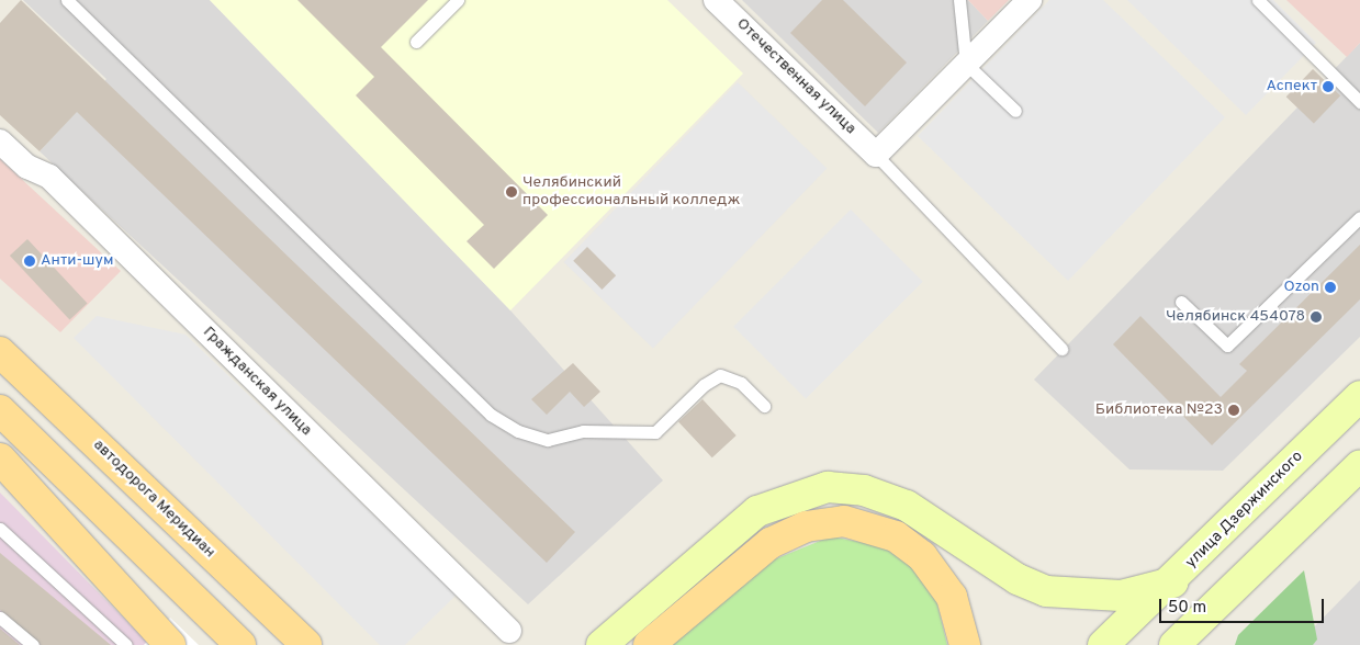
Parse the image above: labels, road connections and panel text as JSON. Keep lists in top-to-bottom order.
{
  "streets": {
    "main road": ["автодорога Меридиан", "улица Дзержинского"],
    "street": ["Отечественная улица", "Гражданская улица"]
  },
  "places": [
    "Аспект",
    "Челябинский профессиональный колледж",
    "Анти-шум",
    "Ozon",
    "Челябинск 454078",
    "Библиотека №23"
  ],
  "scale_bar": "50 m"
}
